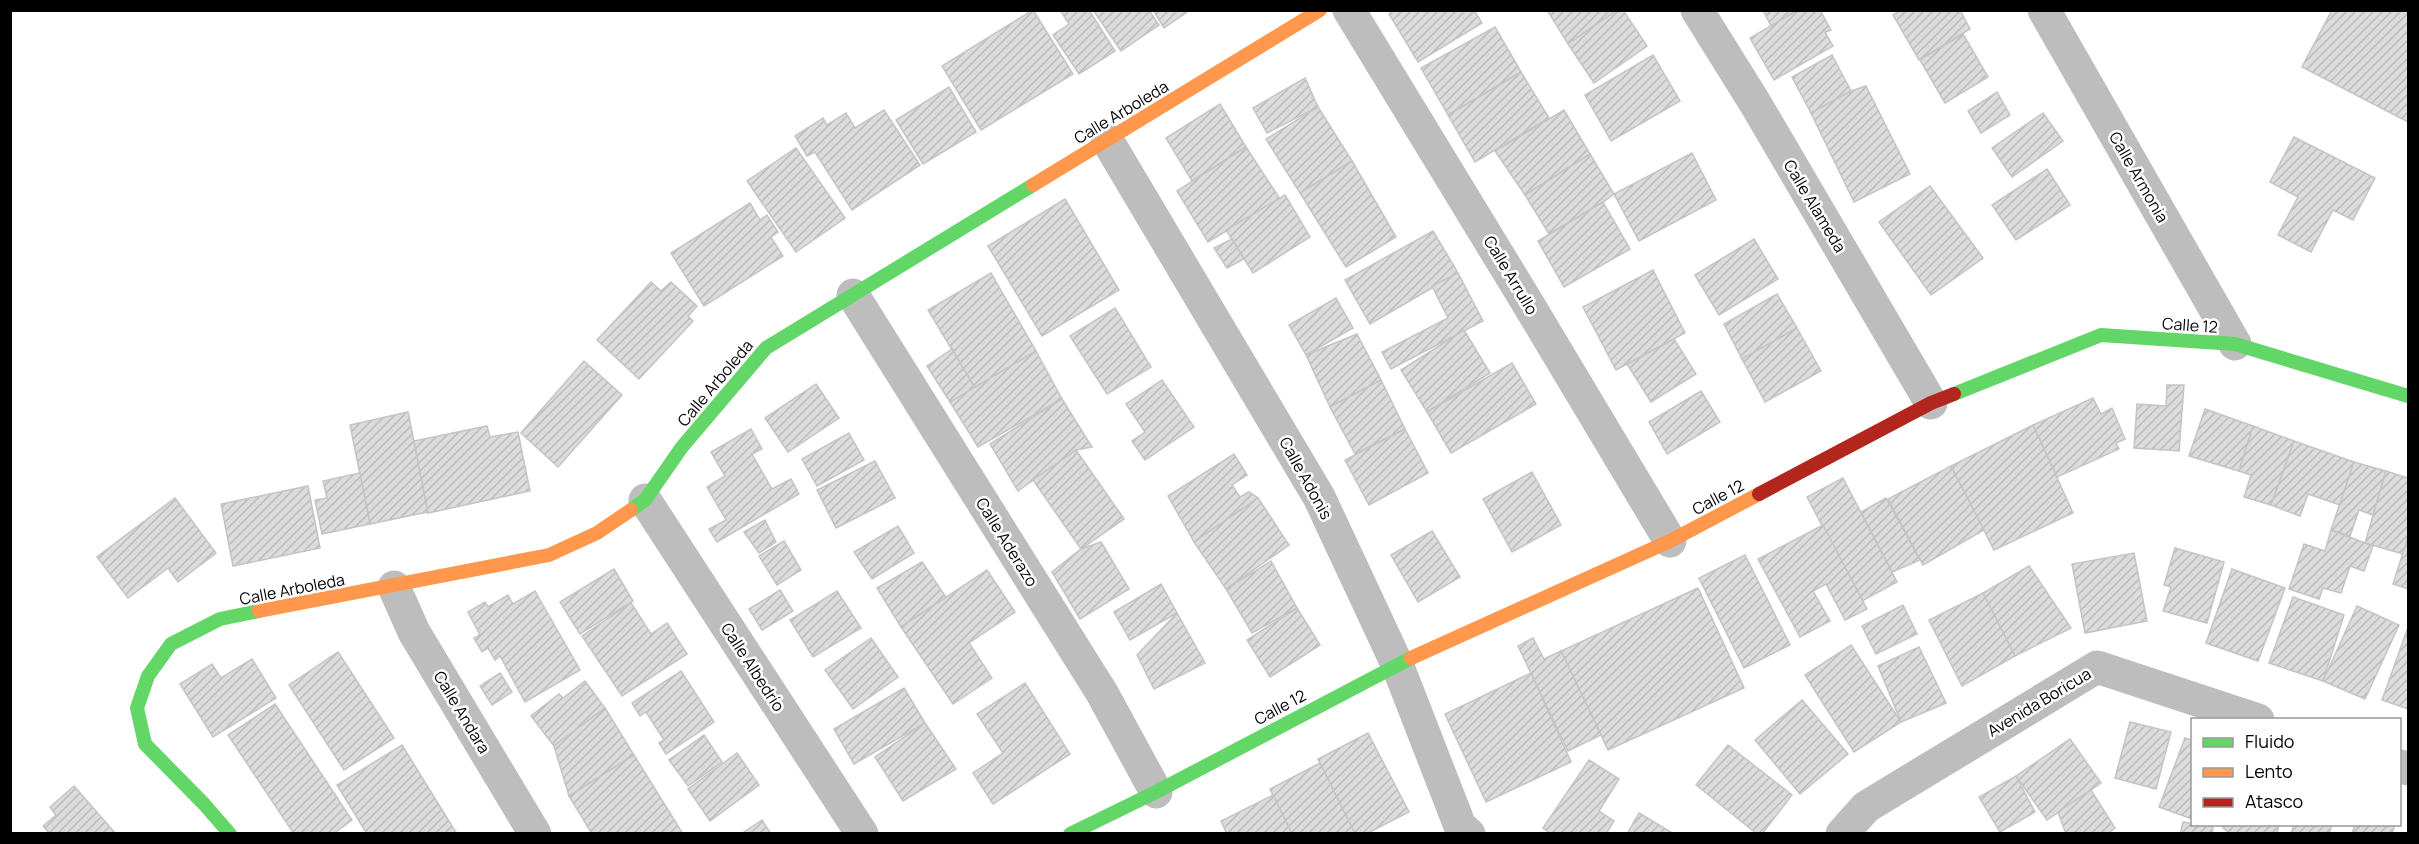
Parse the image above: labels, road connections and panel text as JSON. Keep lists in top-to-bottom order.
{
  "streets": {
    "street": [
      "Calle Arboleda",
      "Calle Armonia",
      "Calle Alameda",
      "Calle Arrullo",
      "Calle 12",
      "Calle Adonis",
      "Calle Aderazo",
      "Calle Albedrío",
      "Avenida Boricua",
      "Calle Andara"
    ]
  },
  "crossings": [
    ["Calle Arboleda", "Calle Adonis"],
    ["Calle Arboleda", "Calle Aderazo"],
    ["Calle Arboleda", "Calle Albedrío"],
    ["Calle Arboleda", "Calle Andara"],
    ["Calle Armonia", "Calle 12"],
    ["Calle Alameda", "Calle 12"],
    ["Calle Arrullo", "Calle 12"],
    ["Calle 12", "Calle Adonis"],
    ["Calle 12", "Calle Aderazo"]
  ],
  "legend": ["Fluido", "Lento", "Atasco"]
}
